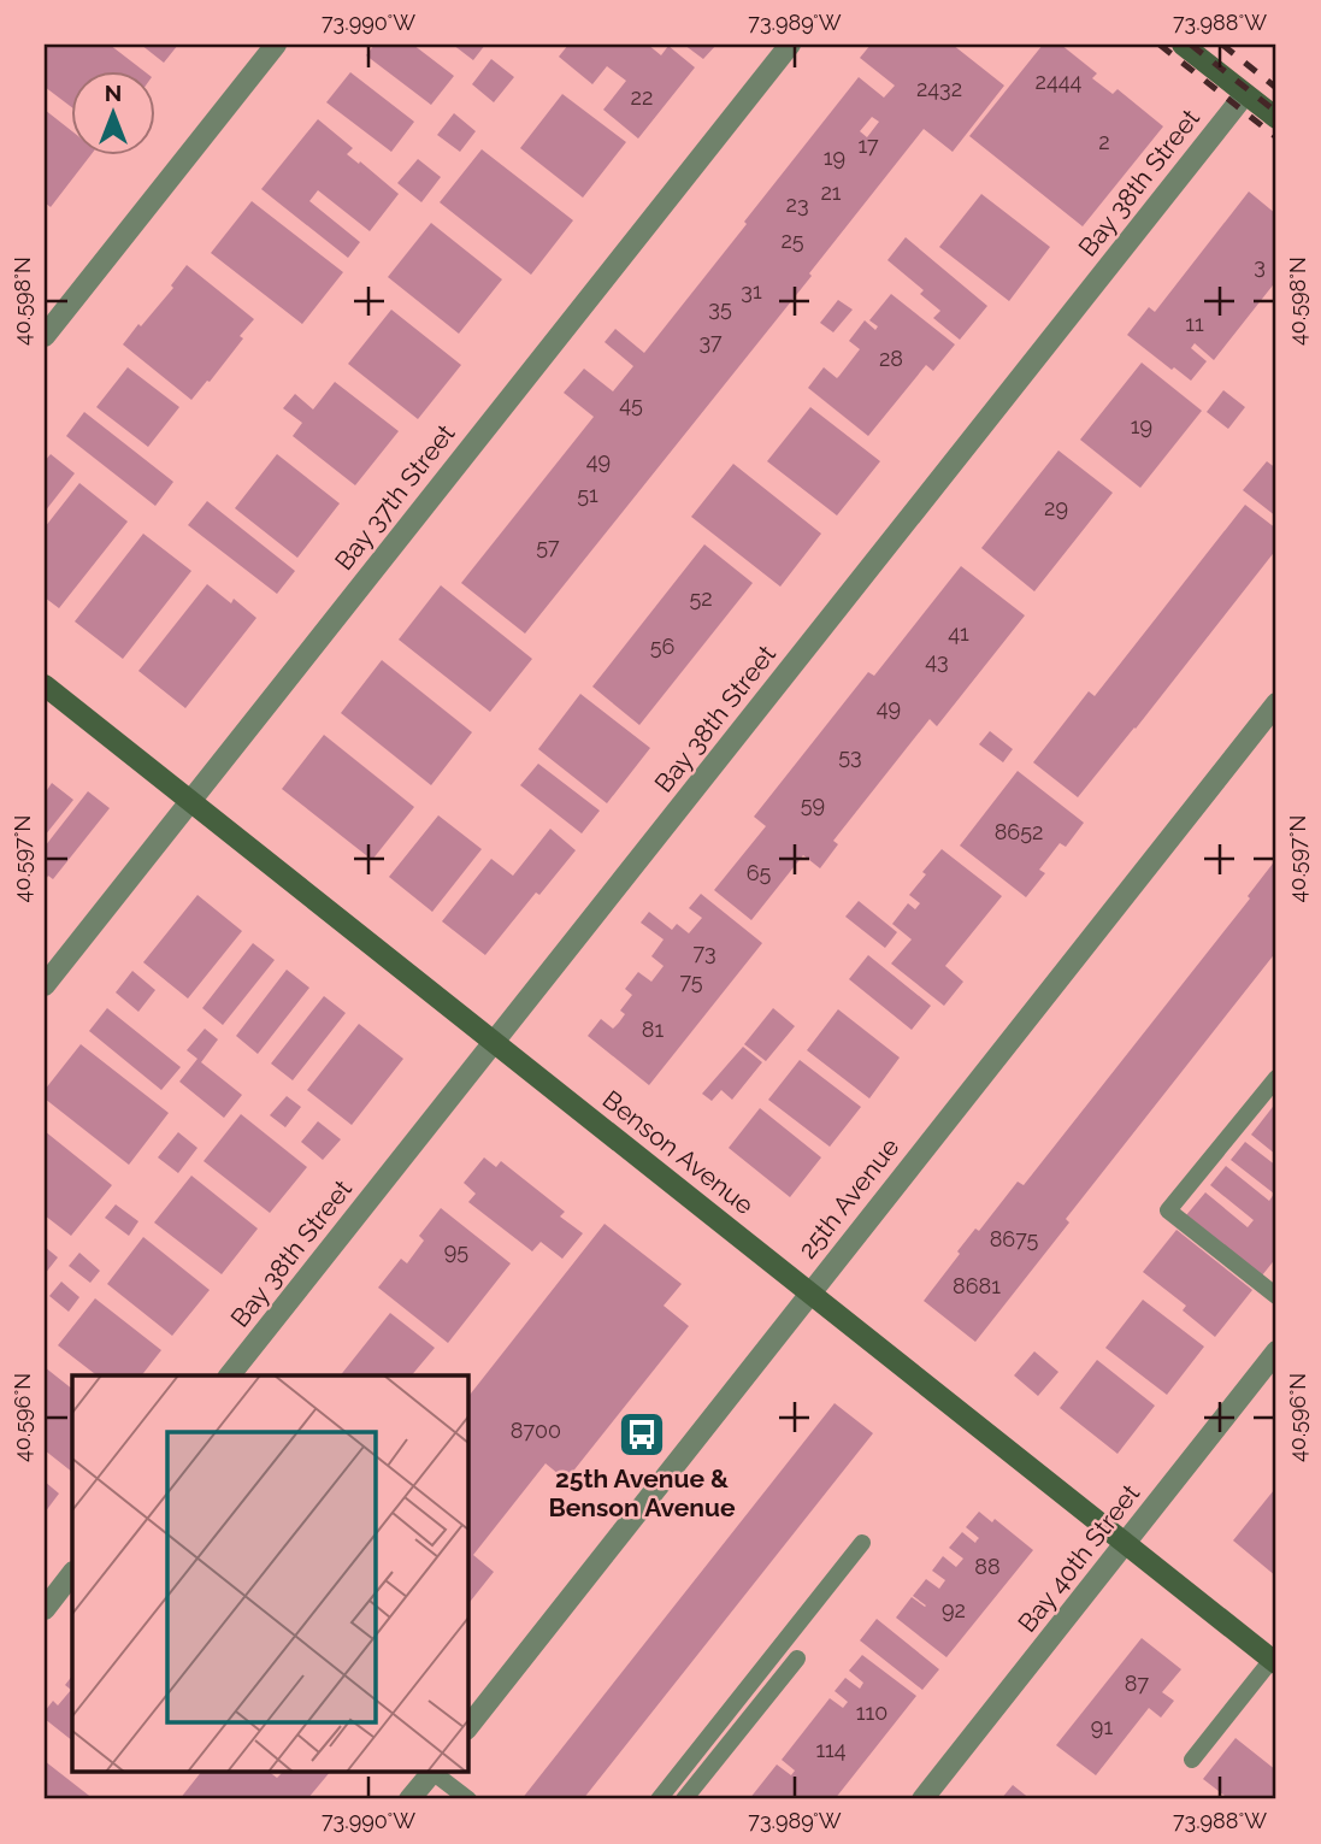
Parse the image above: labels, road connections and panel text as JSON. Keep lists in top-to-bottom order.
{
  "streets": {
    "street": [
      "Bay 38th Street",
      "Bay 37th Street",
      "Benson Avenue",
      "25th Avenue",
      "Bay 40th Street"
    ]
  },
  "crossings": [
    ["Bay 38th Street", "Benson Avenue"],
    ["Bay 37th Street", "Benson Avenue"],
    ["Benson Avenue", "25th Avenue"],
    ["Benson Avenue", "Bay 40th Street"]
  ],
  "places": {
    "bus stop": ["25th Avenue & Benson Avenue"]
  },
  "house_numbers": [
    "2444",
    "2432",
    "22",
    "2",
    "17",
    "19",
    "21",
    "23",
    "25",
    "3",
    "31",
    "35",
    "11",
    "37",
    "28",
    "45",
    "19",
    "49",
    "51",
    "29",
    "57",
    "52",
    "41",
    "56",
    "43",
    "49",
    "53",
    "59",
    "8652",
    "65",
    "73",
    "75",
    "81",
    "8675",
    "95",
    "8681",
    "8700",
    "88",
    "92",
    "87",
    "110",
    "91",
    "114"
  ],
  "north": "top",
  "coordinates": [
    "73.990°W",
    "73.989°W",
    "73.988°W",
    "40.598°N",
    "40.597°N",
    "40.596°N"
  ]
}
